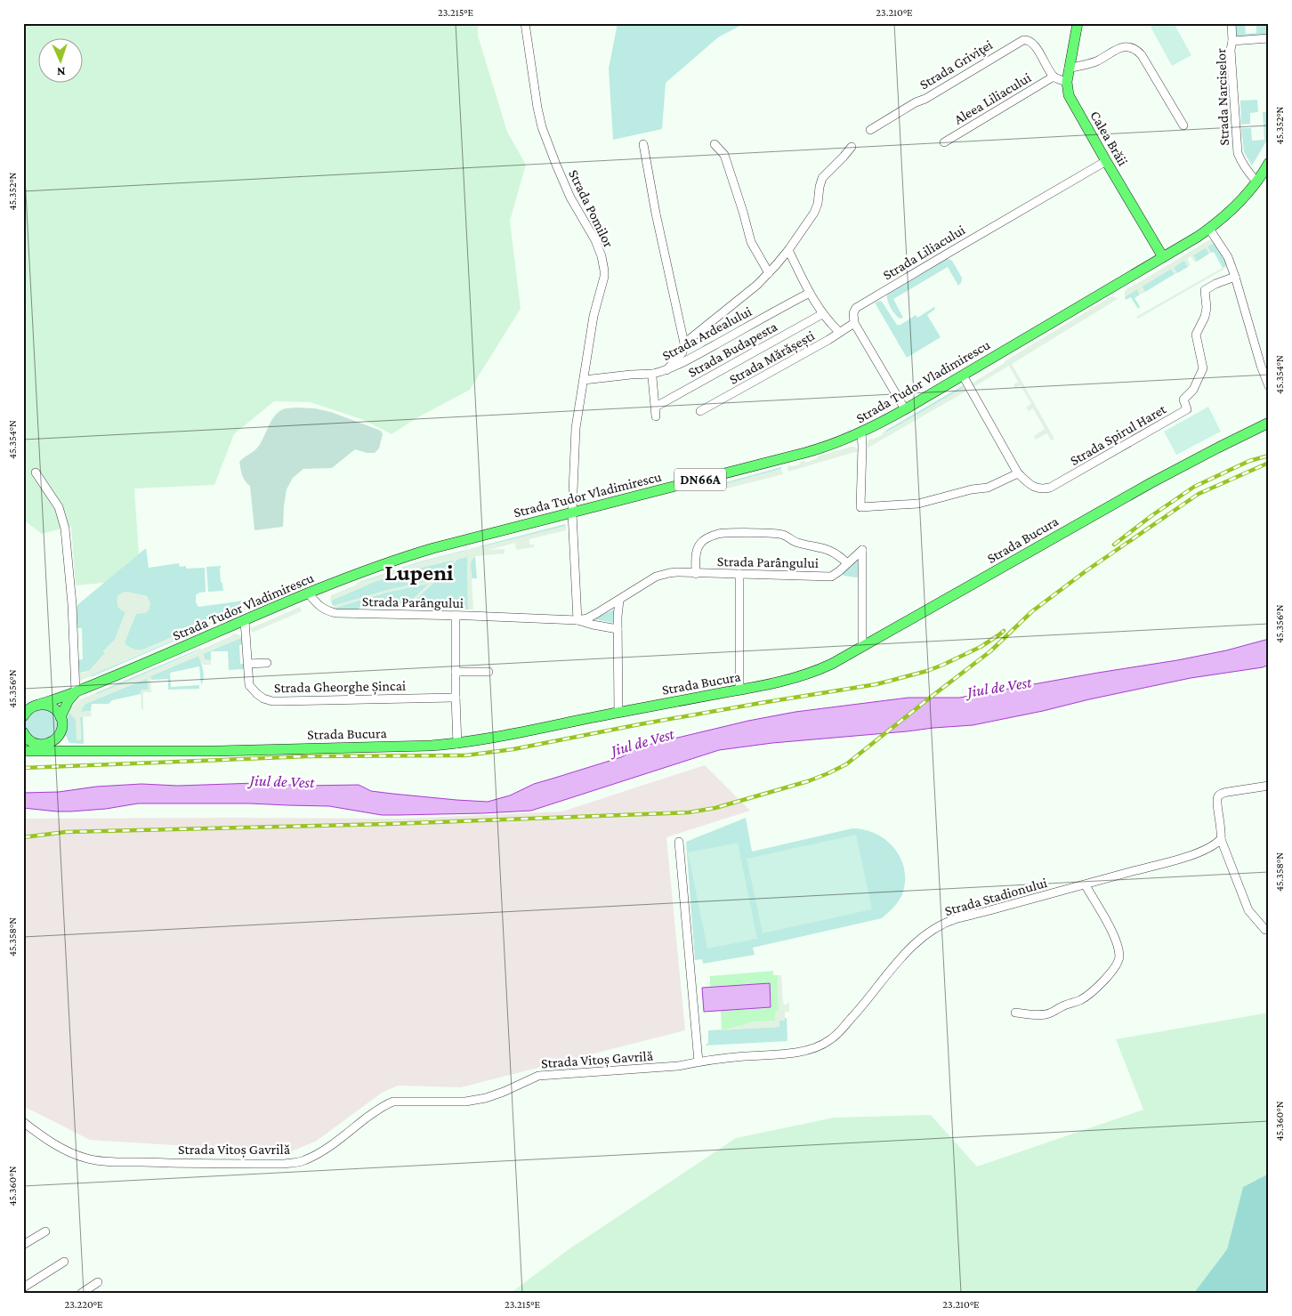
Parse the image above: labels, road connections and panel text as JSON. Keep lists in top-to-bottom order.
{
  "streets": {
    "main road": [
      "Calea Brăii",
      "Strada Tudor Vladimirescu",
      "DN66A",
      "Strada Bucura"
    ],
    "street": [
      "Strada Griviţei",
      "Strada Narciselor",
      "Aleea Liliacului",
      "Strada Pomilor",
      "Strada Liliacului",
      "Strada Ardealului",
      "Strada Budapesta",
      "Strada Mărășești",
      "Strada Spirul Haret",
      "Strada Parângului",
      "Strada Gheorghe Șincai",
      "Strada Stadionului",
      "Strada Vitoș Gavrilă"
    ]
  },
  "crossings": [
    ["Strada Griviţei", "Aleea Liliacului"],
    ["Strada Narciselor", "Strada Tudor Vladimirescu"],
    ["Calea Brăii", "Strada Liliacului"],
    ["Calea Brăii", "Strada Tudor Vladimirescu"],
    ["Strada Pomilor", "Strada Tudor Vladimirescu"],
    ["Strada Liliacului", "Strada Mărășești"],
    ["Strada Ardealului", "Strada Budapesta"],
    ["Strada Tudor Vladimirescu", "Strada Spirul Haret"],
    ["Strada Tudor Vladimirescu", "Strada Parângului"],
    ["Strada Tudor Vladimirescu", "Strada Gheorghe Șincai"],
    ["Strada Bucura", "Strada Parângului"],
    ["Strada Stadionului", "Strada Vitoș Gavrilă"]
  ],
  "districts": ["Lupeni"],
  "water": ["Jiul de Vest"],
  "north": "bottom",
  "coordinates": [
    "23.215°E",
    "23.210°E",
    "45.352°N",
    "45.354°N",
    "45.356°N",
    "45.358°N",
    "45.360°N",
    "23.220°E"
  ]
}
